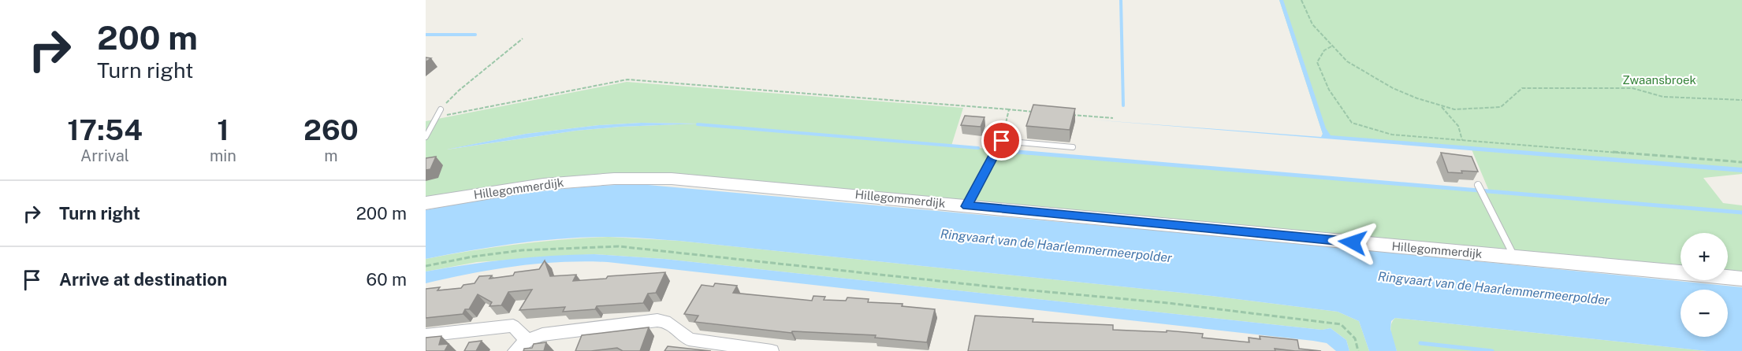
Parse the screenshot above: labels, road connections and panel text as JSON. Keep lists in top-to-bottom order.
{
  "streets": {
    "street": ["Hillegommerdijk"]
  },
  "water": ["Ringvaart van de Haarlemmermeerpolder"],
  "parks": ["Zwaansbroek"],
  "page": {
    "turn": ["200 m", "Turn right"],
    "eta": [
      "17:54",
      "Arrival",
      "1",
      "min",
      "260",
      "m"
    ],
    "list": [
      {
        "name": "Turn right",
        "value": "200 m"
      },
      {
        "name": "Arrive at destination",
        "value": "60 m"
      }
    ],
    "map_buttons": ["+", "−"]
  }
}
